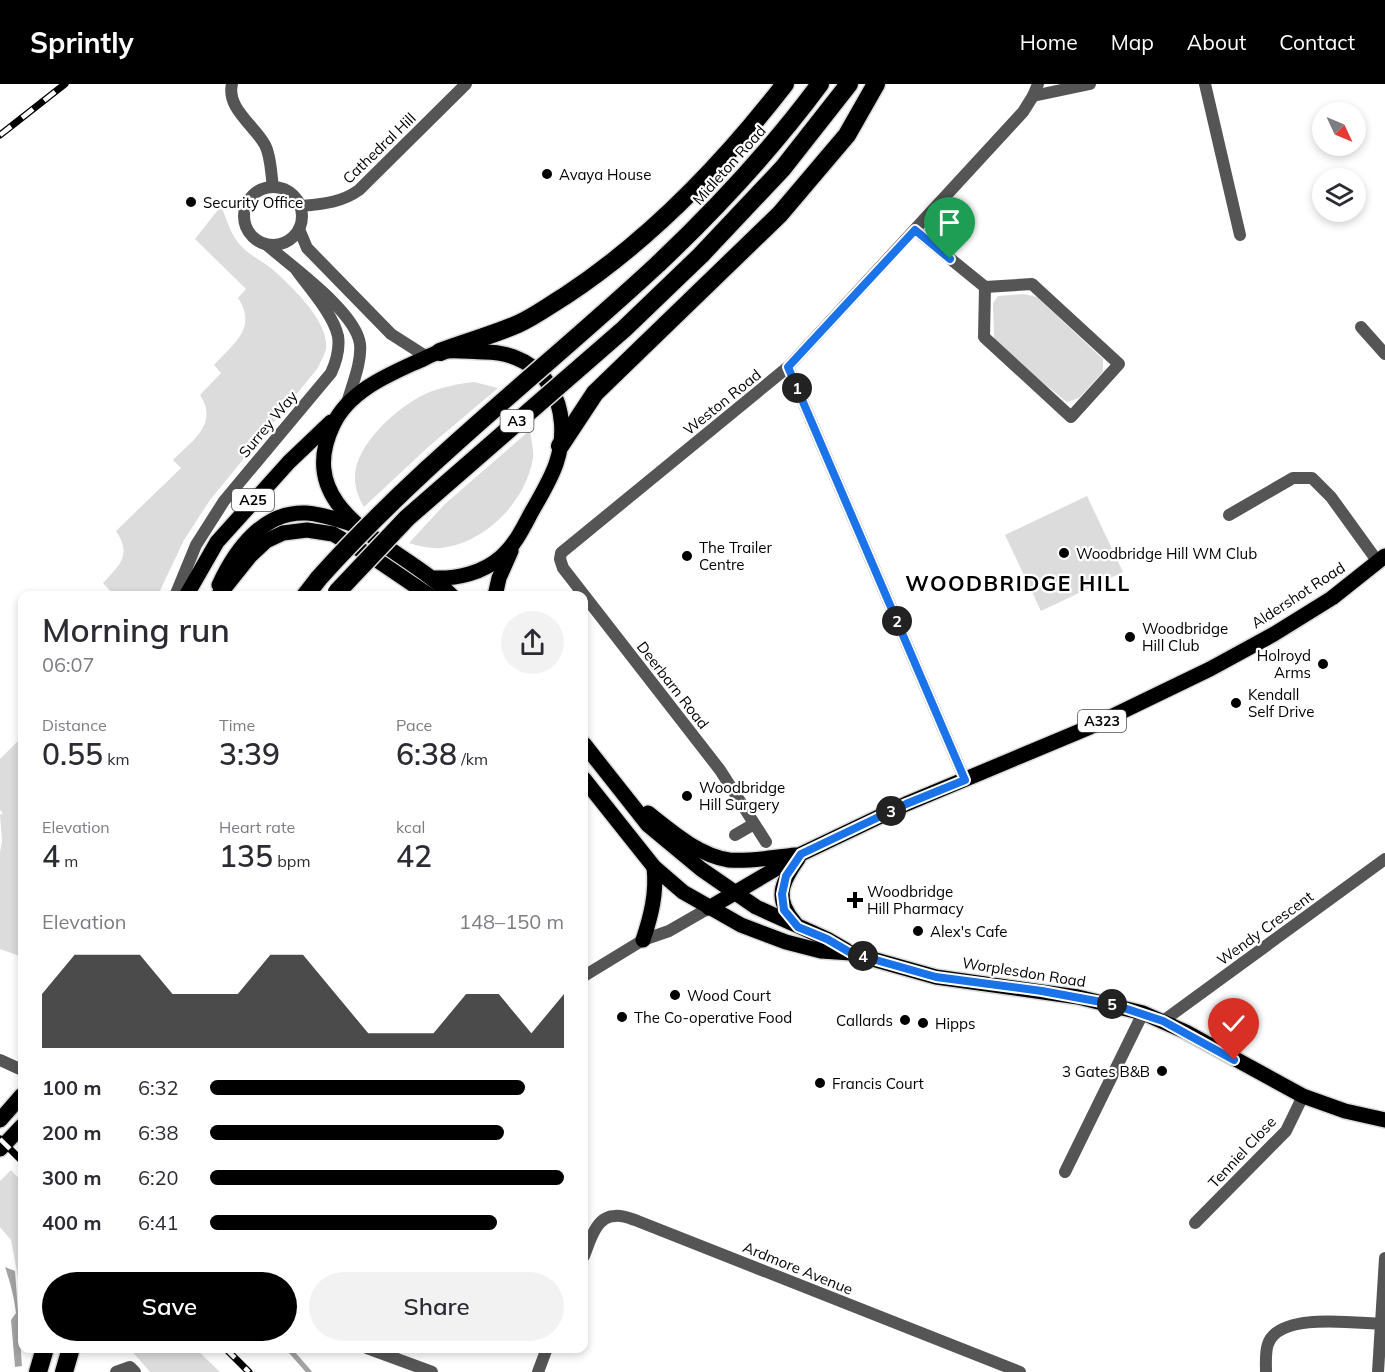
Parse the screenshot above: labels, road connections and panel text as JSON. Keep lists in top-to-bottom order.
{
  "streets": {
    "highway": ["Midleton Road", "A3"],
    "main road": [
      "A25",
      "Aldershot Road",
      "A323",
      "Worplesdon Road"
    ],
    "street": [
      "Cathedral Hill",
      "Weston Road",
      "Surrey Way",
      "Deerbarn Road",
      "Wendy Crescent",
      "Tenniel Close",
      "Ardmore Avenue"
    ]
  },
  "crossings": [
    ["Cathedral Hill", "Surrey Way"],
    ["Weston Road", "Deerbarn Road"],
    ["Wendy Crescent", "Worplesdon Road"],
    ["Worplesdon Road", "Tenniel Close"]
  ],
  "districts": ["WOODBRIDGE HILL"],
  "places": {
    "other": [
      "Avaya House",
      "Security Office",
      "Woodbridge Hill WM Club",
      "The Trailer Centre",
      "Woodbridge Hill Club",
      "Holroyd Arms",
      "Kendall Self Drive",
      "Woodbridge Hill Surgery",
      "Alex's Cafe",
      "Wood Court",
      "The Co-operative Food",
      "Callards",
      "Hipps",
      "3 Gates B&B",
      "Francis Court"
    ],
    "health": ["Woodbridge Hill Pharmacy"]
  },
  "north": "bottom right",
  "page": {
    "header": "Sprintly",
    "nav": [
      "Home",
      "Map",
      "About",
      "Contact"
    ],
    "pins": [
      "1",
      "2",
      "3",
      "4",
      "5"
    ],
    "heading": ["Morning run", "06:07"],
    "stats": [
      ["Distance", "0.55 km"],
      ["Time", "3:39"],
      ["Pace", "6:38 /km"],
      ["Elevation", "4 m"],
      ["Heart rate", "135 bpm"],
      ["kcal", "42"]
    ],
    "chart": ["Elevation", "148–150 m"],
    "list": [
      {
        "name": "100 m",
        "note": "6:32"
      },
      {
        "name": "200 m",
        "note": "6:38"
      },
      {
        "name": "300 m",
        "note": "6:20"
      },
      {
        "name": "400 m",
        "note": "6:41"
      }
    ],
    "buttons": ["Save", "Share"]
  }
}
